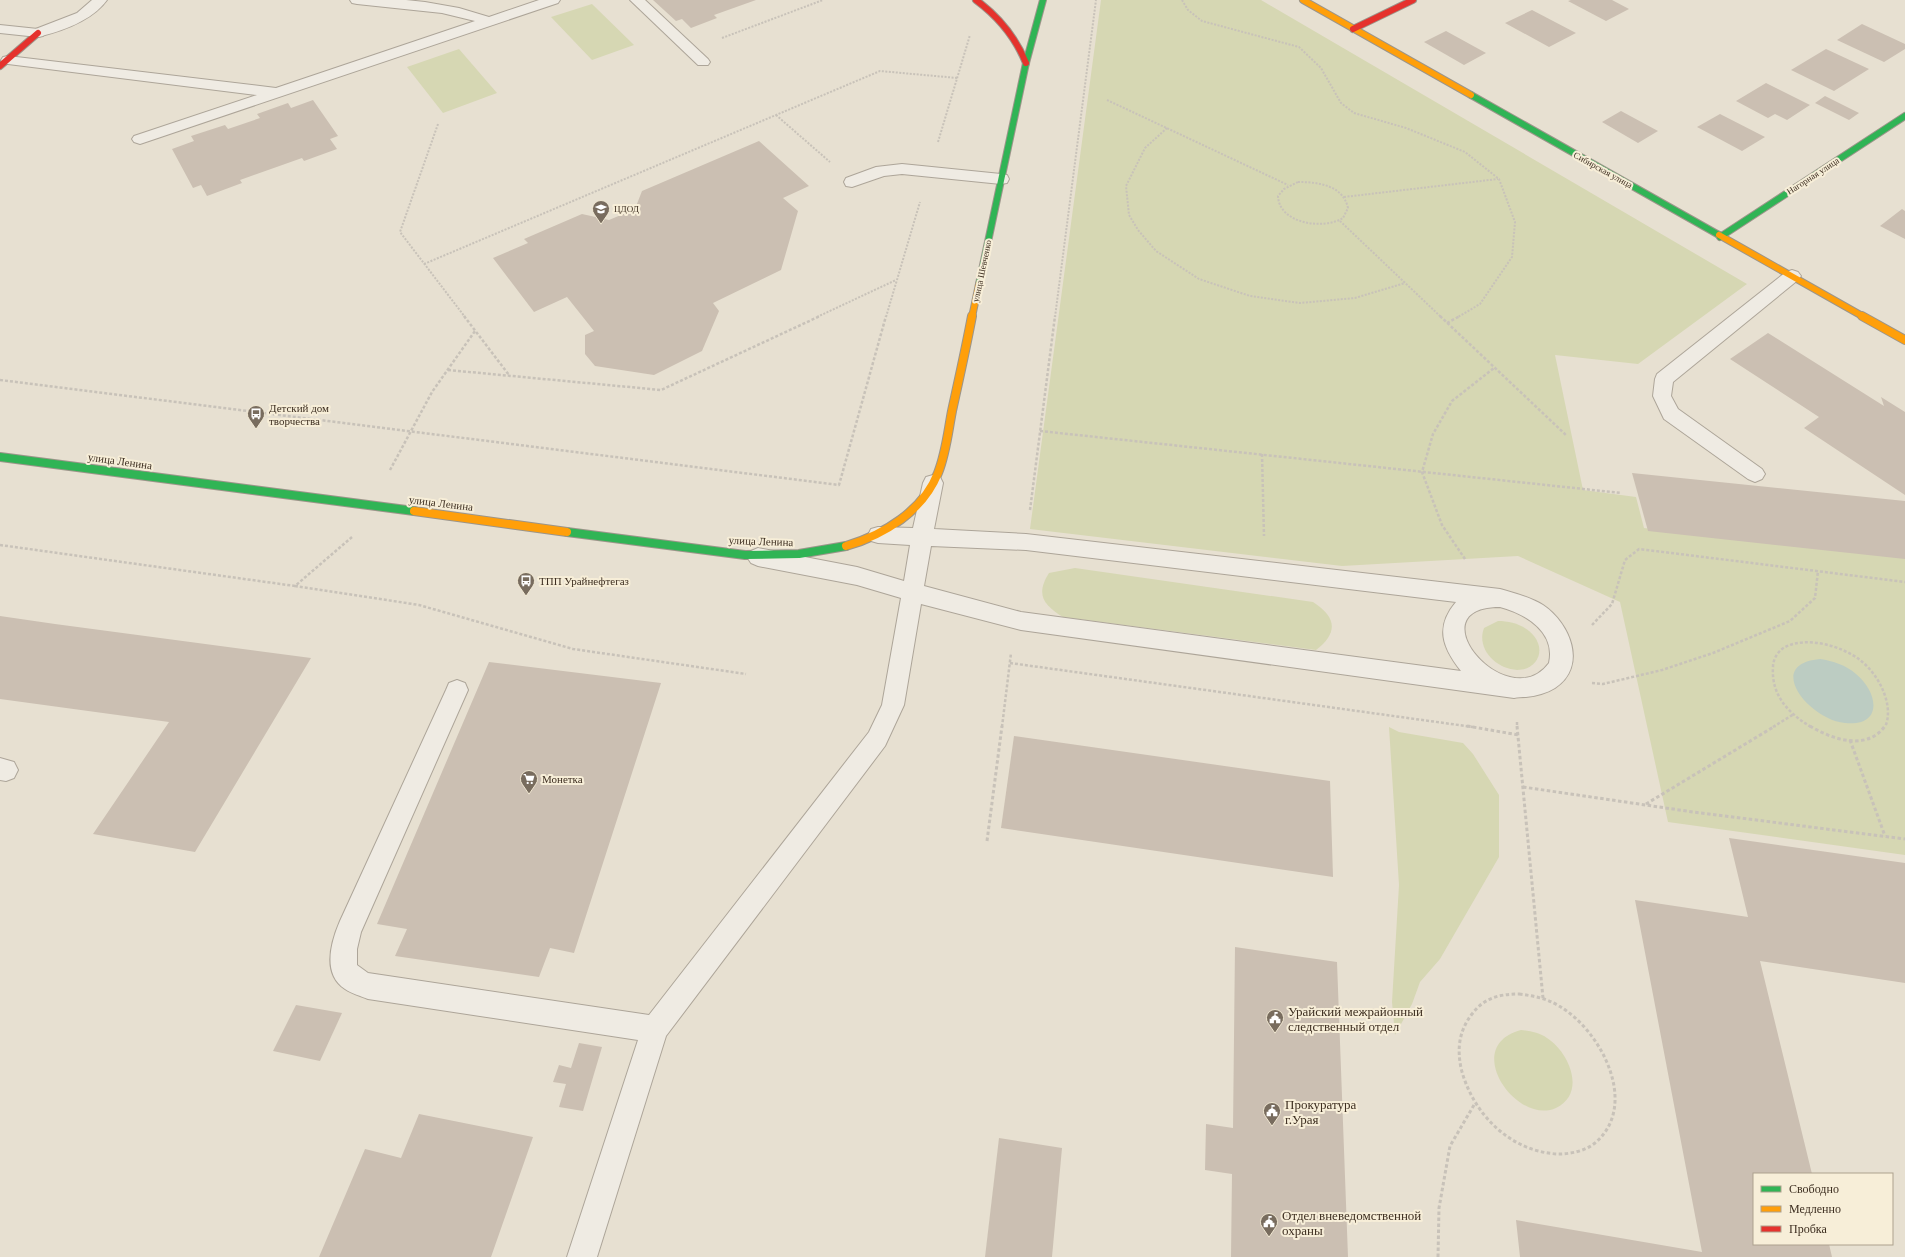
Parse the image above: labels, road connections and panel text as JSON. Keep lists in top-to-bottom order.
{
  "streets": {
    "main road": [
      "Сибирская улица",
      "Нагорная улица",
      "улица Шевченко",
      "улица Ленина"
    ]
  },
  "crossings": [
    ["Сибирская улица", "Нагорная улица"],
    ["улица Шевченко", "улица Ленина"]
  ],
  "places": {
    "school or university": ["ЦДОД"],
    "bus stop": ["Детский дом творчества", "ТПП Урайнефтегаз"],
    "supermarket": ["Монетка"],
    "public building": ["Урайский межрайонный следственный отдел", "Прокуратура г.Урая", "Отдел вневедомственной охраны"]
  },
  "legend": ["Свободно", "Медленно", "Пробка"]
}
